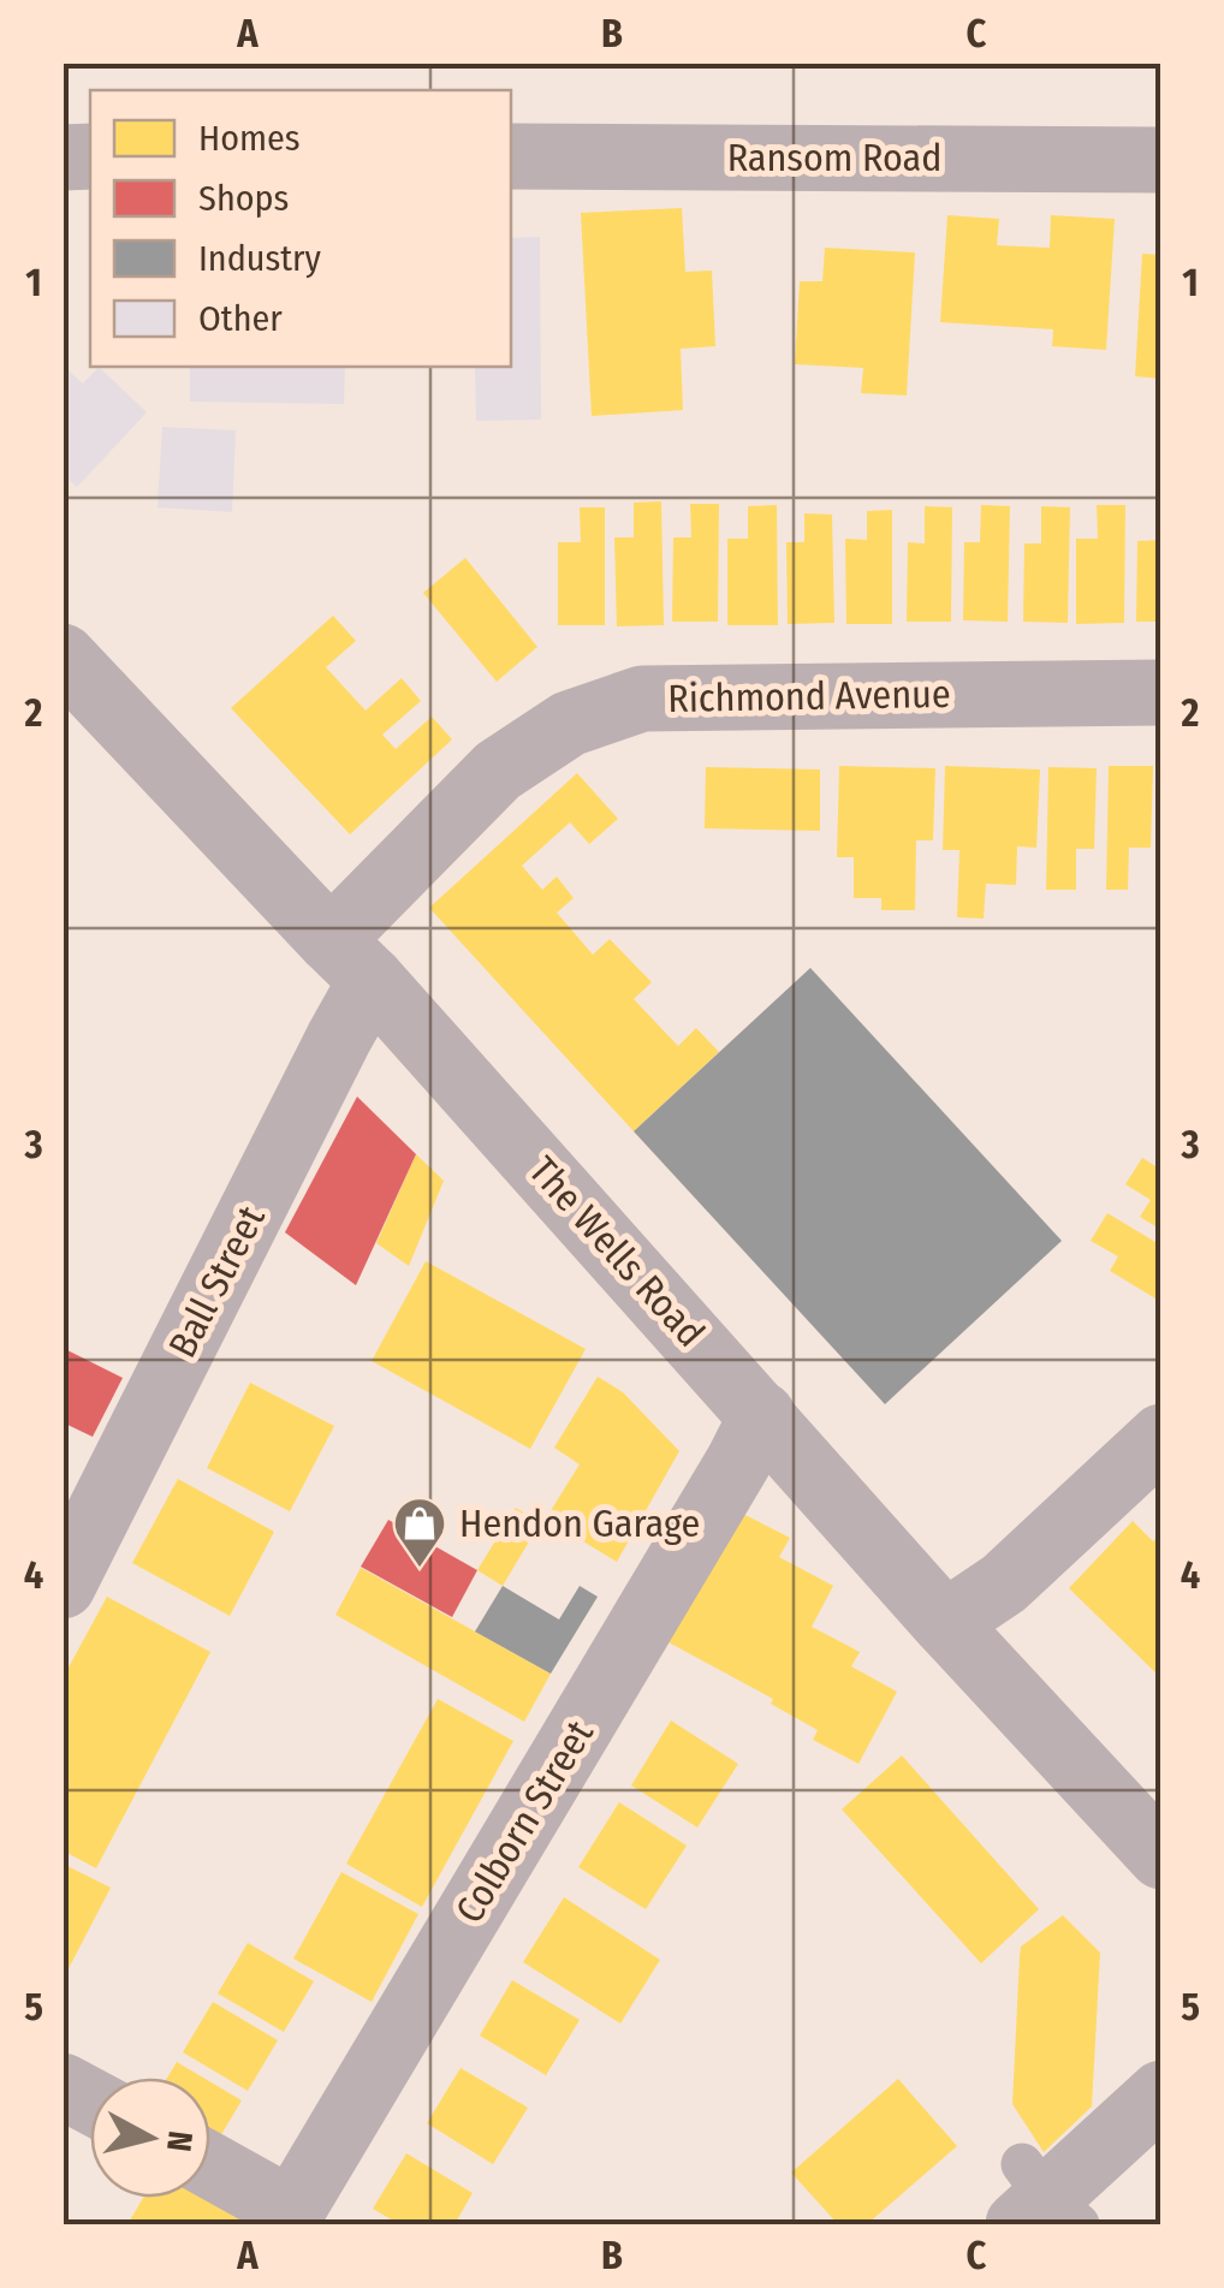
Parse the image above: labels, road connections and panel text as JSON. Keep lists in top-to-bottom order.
{
  "streets": {
    "street": [
      "Ransom Road",
      "Richmond Avenue",
      "The Wells Road",
      "Ball Street",
      "Colborn Street"
    ]
  },
  "crossings": [
    ["Richmond Avenue", "The Wells Road"],
    ["Richmond Avenue", "Ball Street"],
    ["The Wells Road", "Ball Street"],
    ["The Wells Road", "Colborn Street"]
  ],
  "places": {
    "shop": ["Hendon Garage"]
  },
  "legend": [
    "Homes",
    "Shops",
    "Industry",
    "Other"
  ],
  "north": "right",
  "grid": {
    "columns": ["A", "B", "C"],
    "rows": [
      "1",
      "2",
      "3",
      "4",
      "5"
    ]
  }
}
